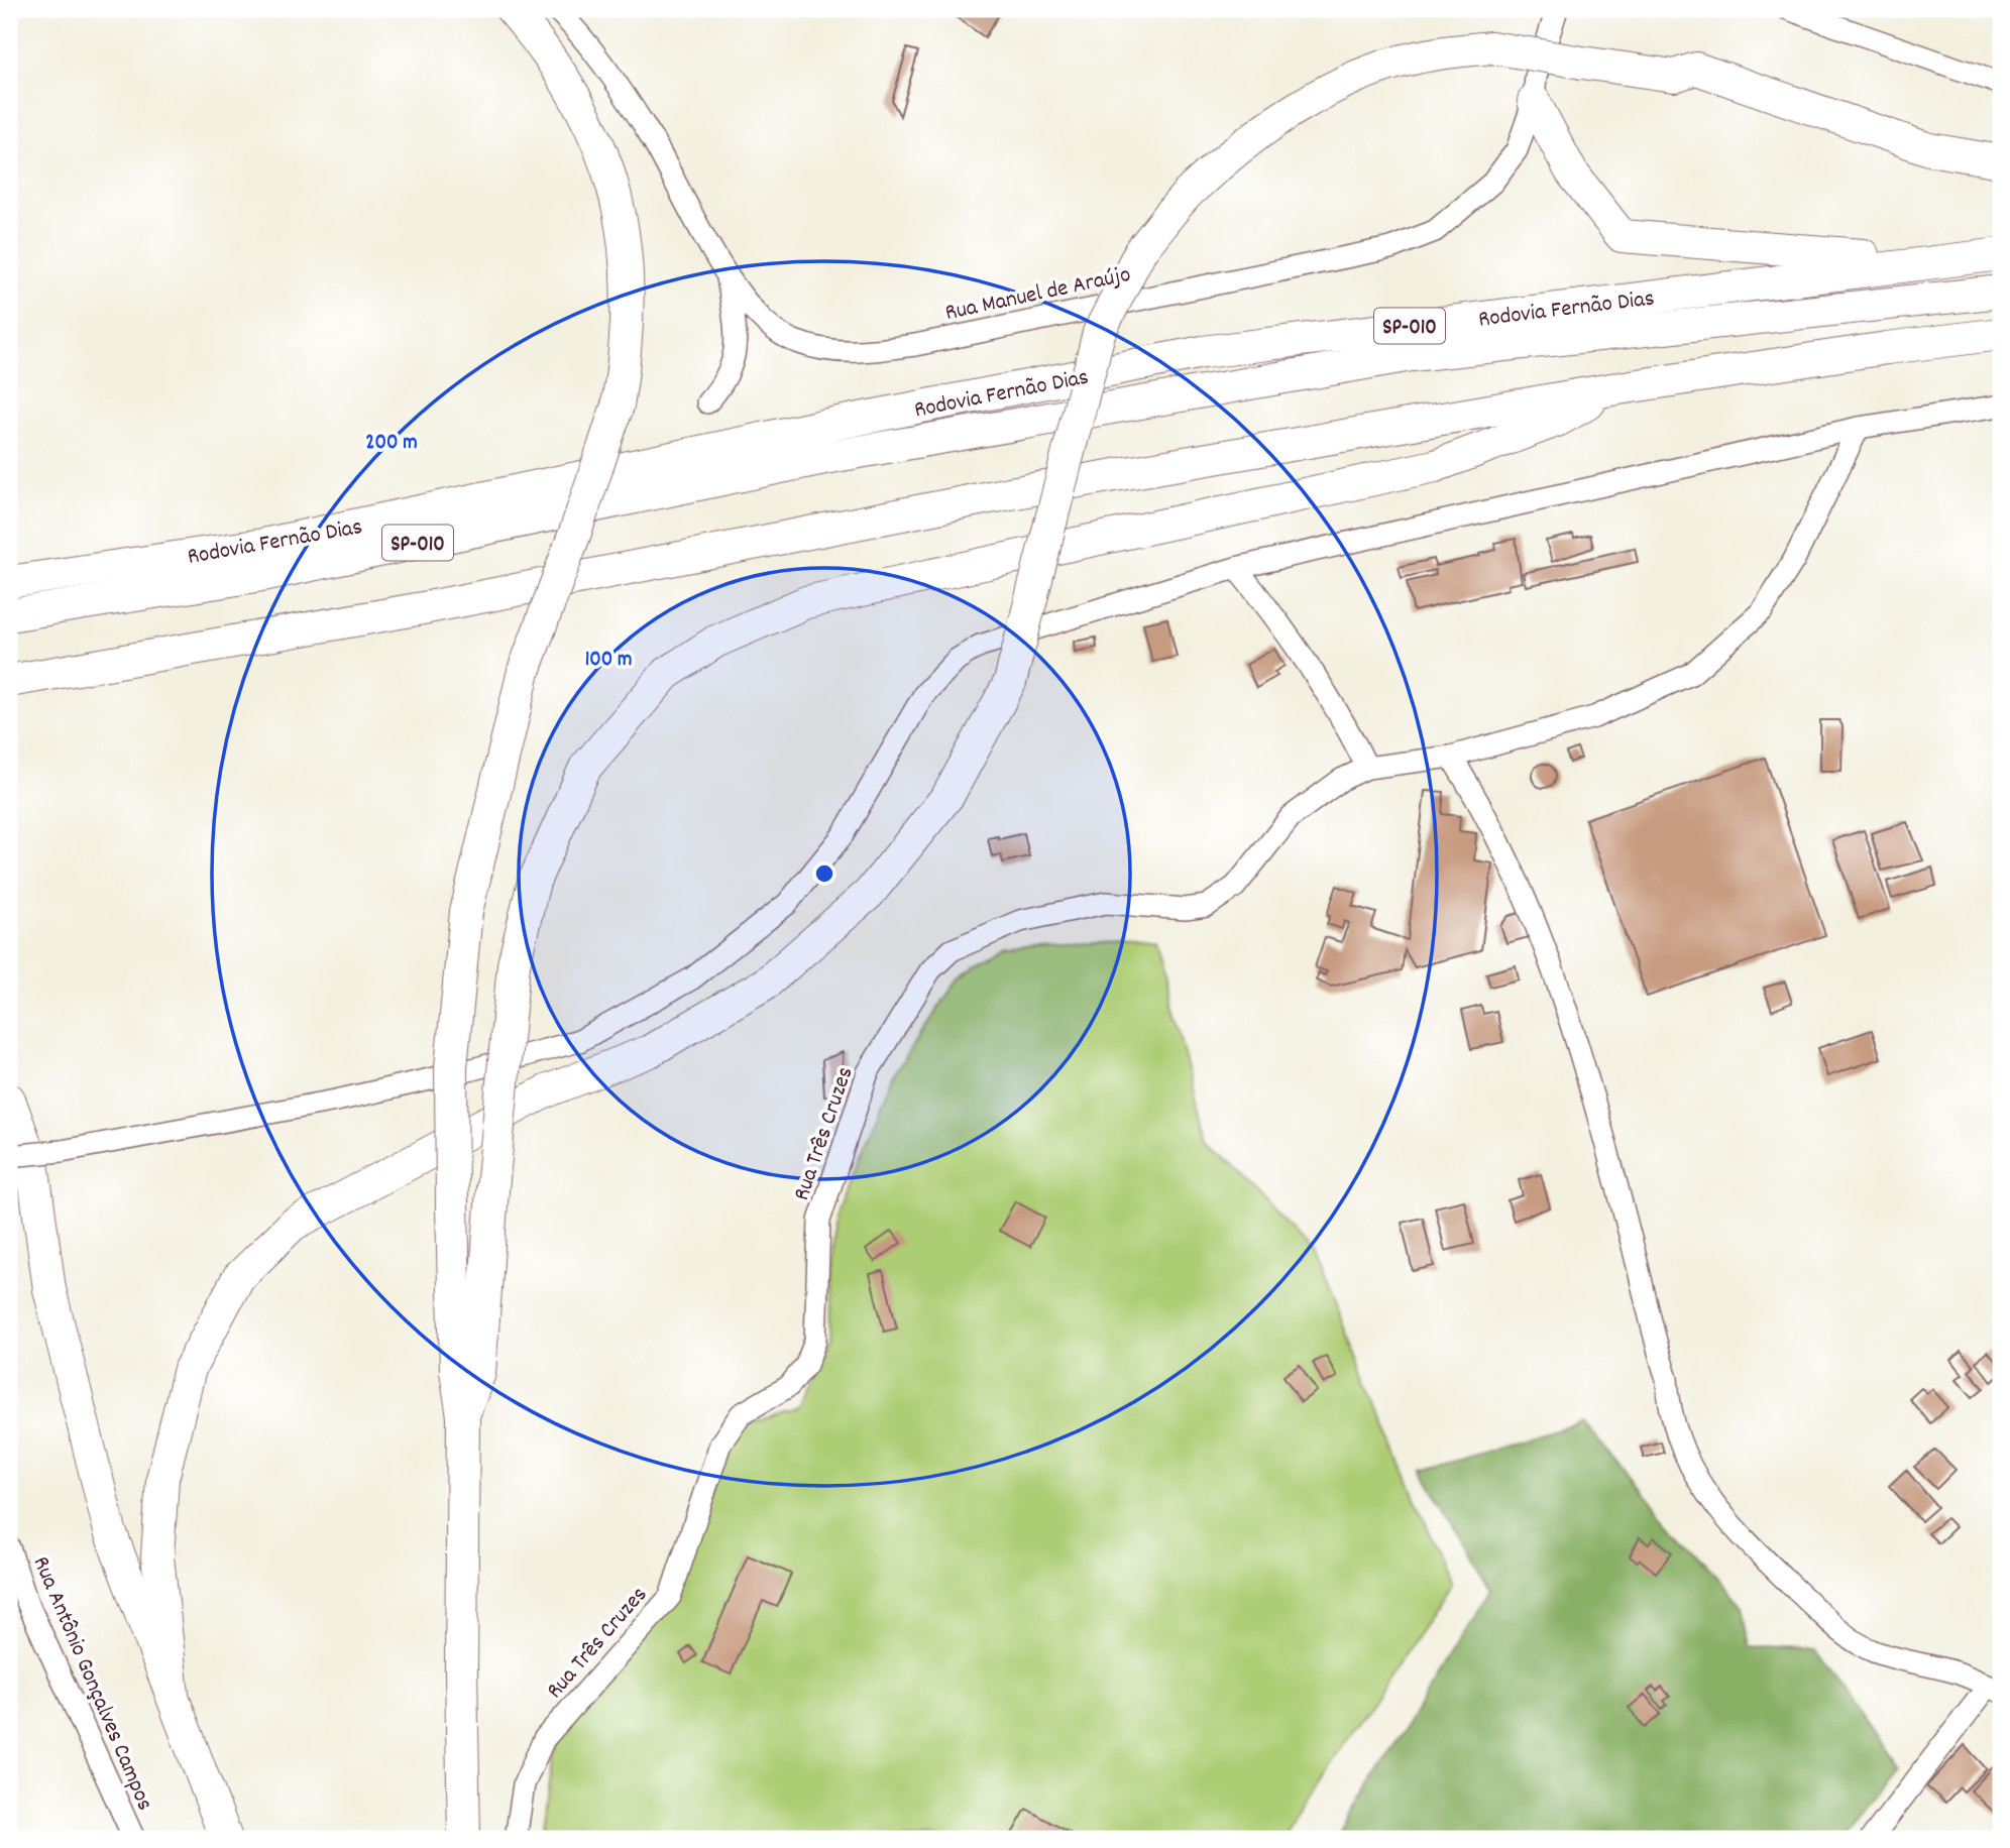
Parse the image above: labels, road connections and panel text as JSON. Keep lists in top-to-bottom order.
{
  "streets": {
    "highway": ["Rodovia Fernão Dias", "SP-010"],
    "street": ["Rua Manuel de Araújo", "Rua Três Cruzes", "Rua Antônio Gonçalves Campos"]
  },
  "rings": ["200 m", "100 m"]
}
